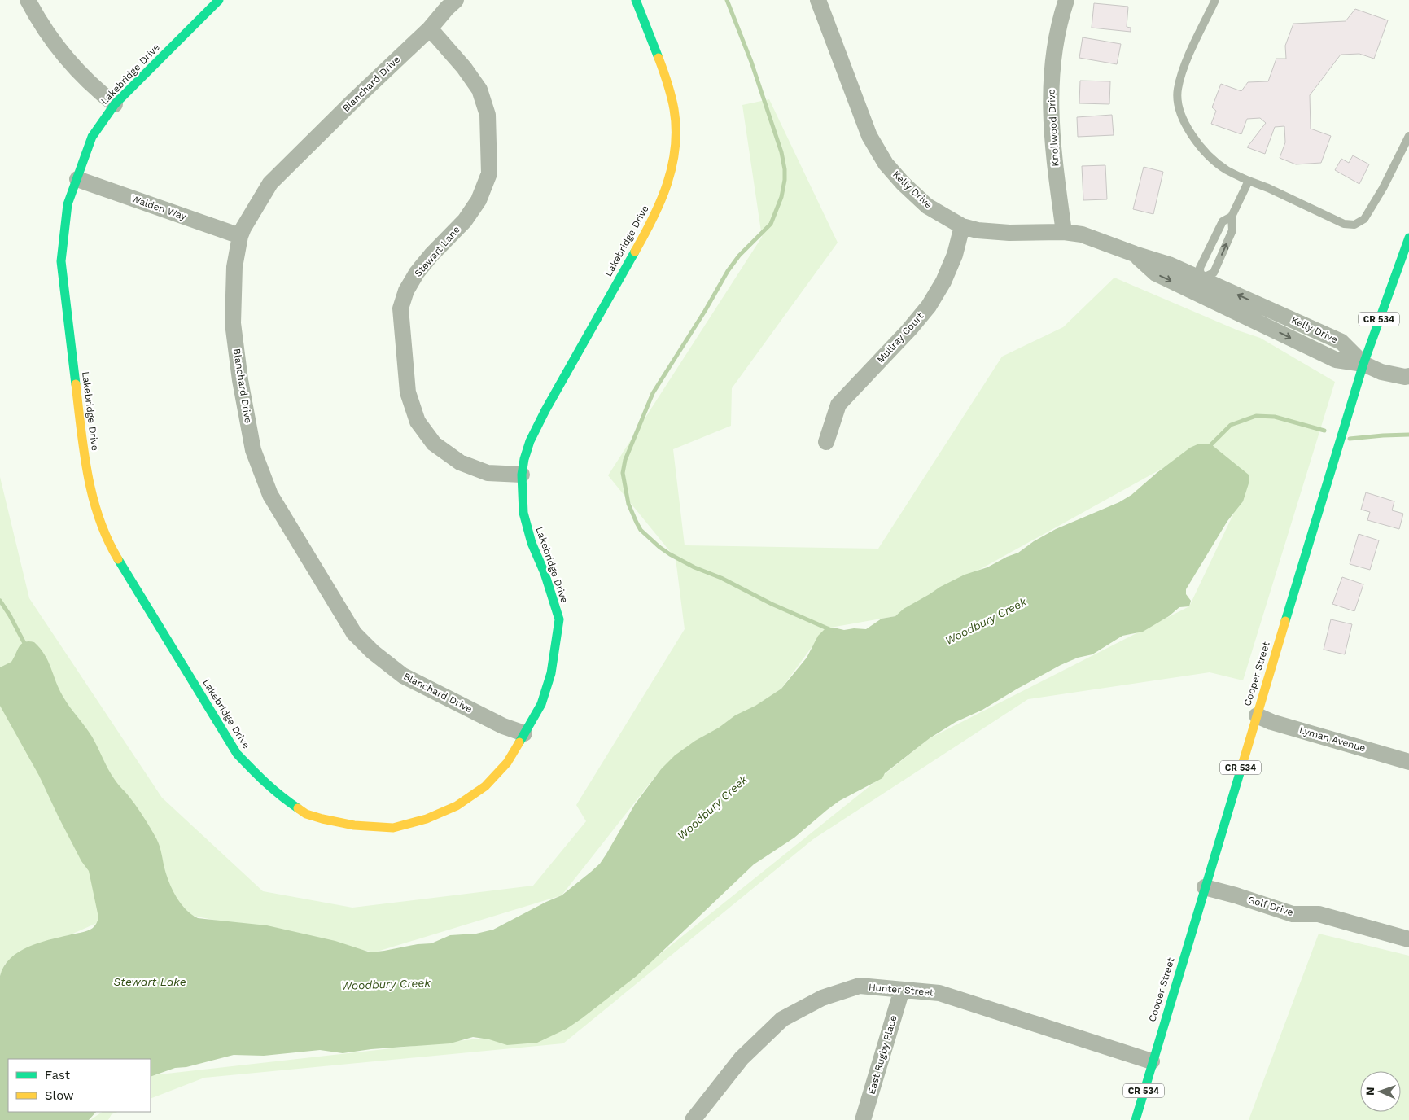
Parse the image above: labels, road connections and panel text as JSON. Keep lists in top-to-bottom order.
{
  "streets": {
    "street": [
      "Lakebridge Drive",
      "Blanchard Drive",
      "Knollwood Drive",
      "Kelly Drive",
      "Walden Way",
      "Stewart Lane",
      "CR 534",
      "Mullray Court",
      "Cooper Street",
      "Lyman Avenue",
      "Golf Drive",
      "Hunter Street",
      "East Rugby Place"
    ]
  },
  "crossings": [
    ["Lakebridge Drive", "Blanchard Drive"],
    ["Lakebridge Drive", "Walden Way"],
    ["Lakebridge Drive", "Stewart Lane"],
    ["Blanchard Drive", "Walden Way"],
    ["Blanchard Drive", "Stewart Lane"],
    ["Knollwood Drive", "Kelly Drive"],
    ["Kelly Drive", "Mullray Court"],
    ["Kelly Drive", "Cooper Street"],
    ["Cooper Street", "Lyman Avenue"],
    ["Cooper Street", "Golf Drive"],
    ["Cooper Street", "Hunter Street"],
    ["Hunter Street", "East Rugby Place"]
  ],
  "water": ["Woodbury Creek", "Stewart Lake"],
  "legend": ["Fast", "Slow"],
  "north": "left"
}
